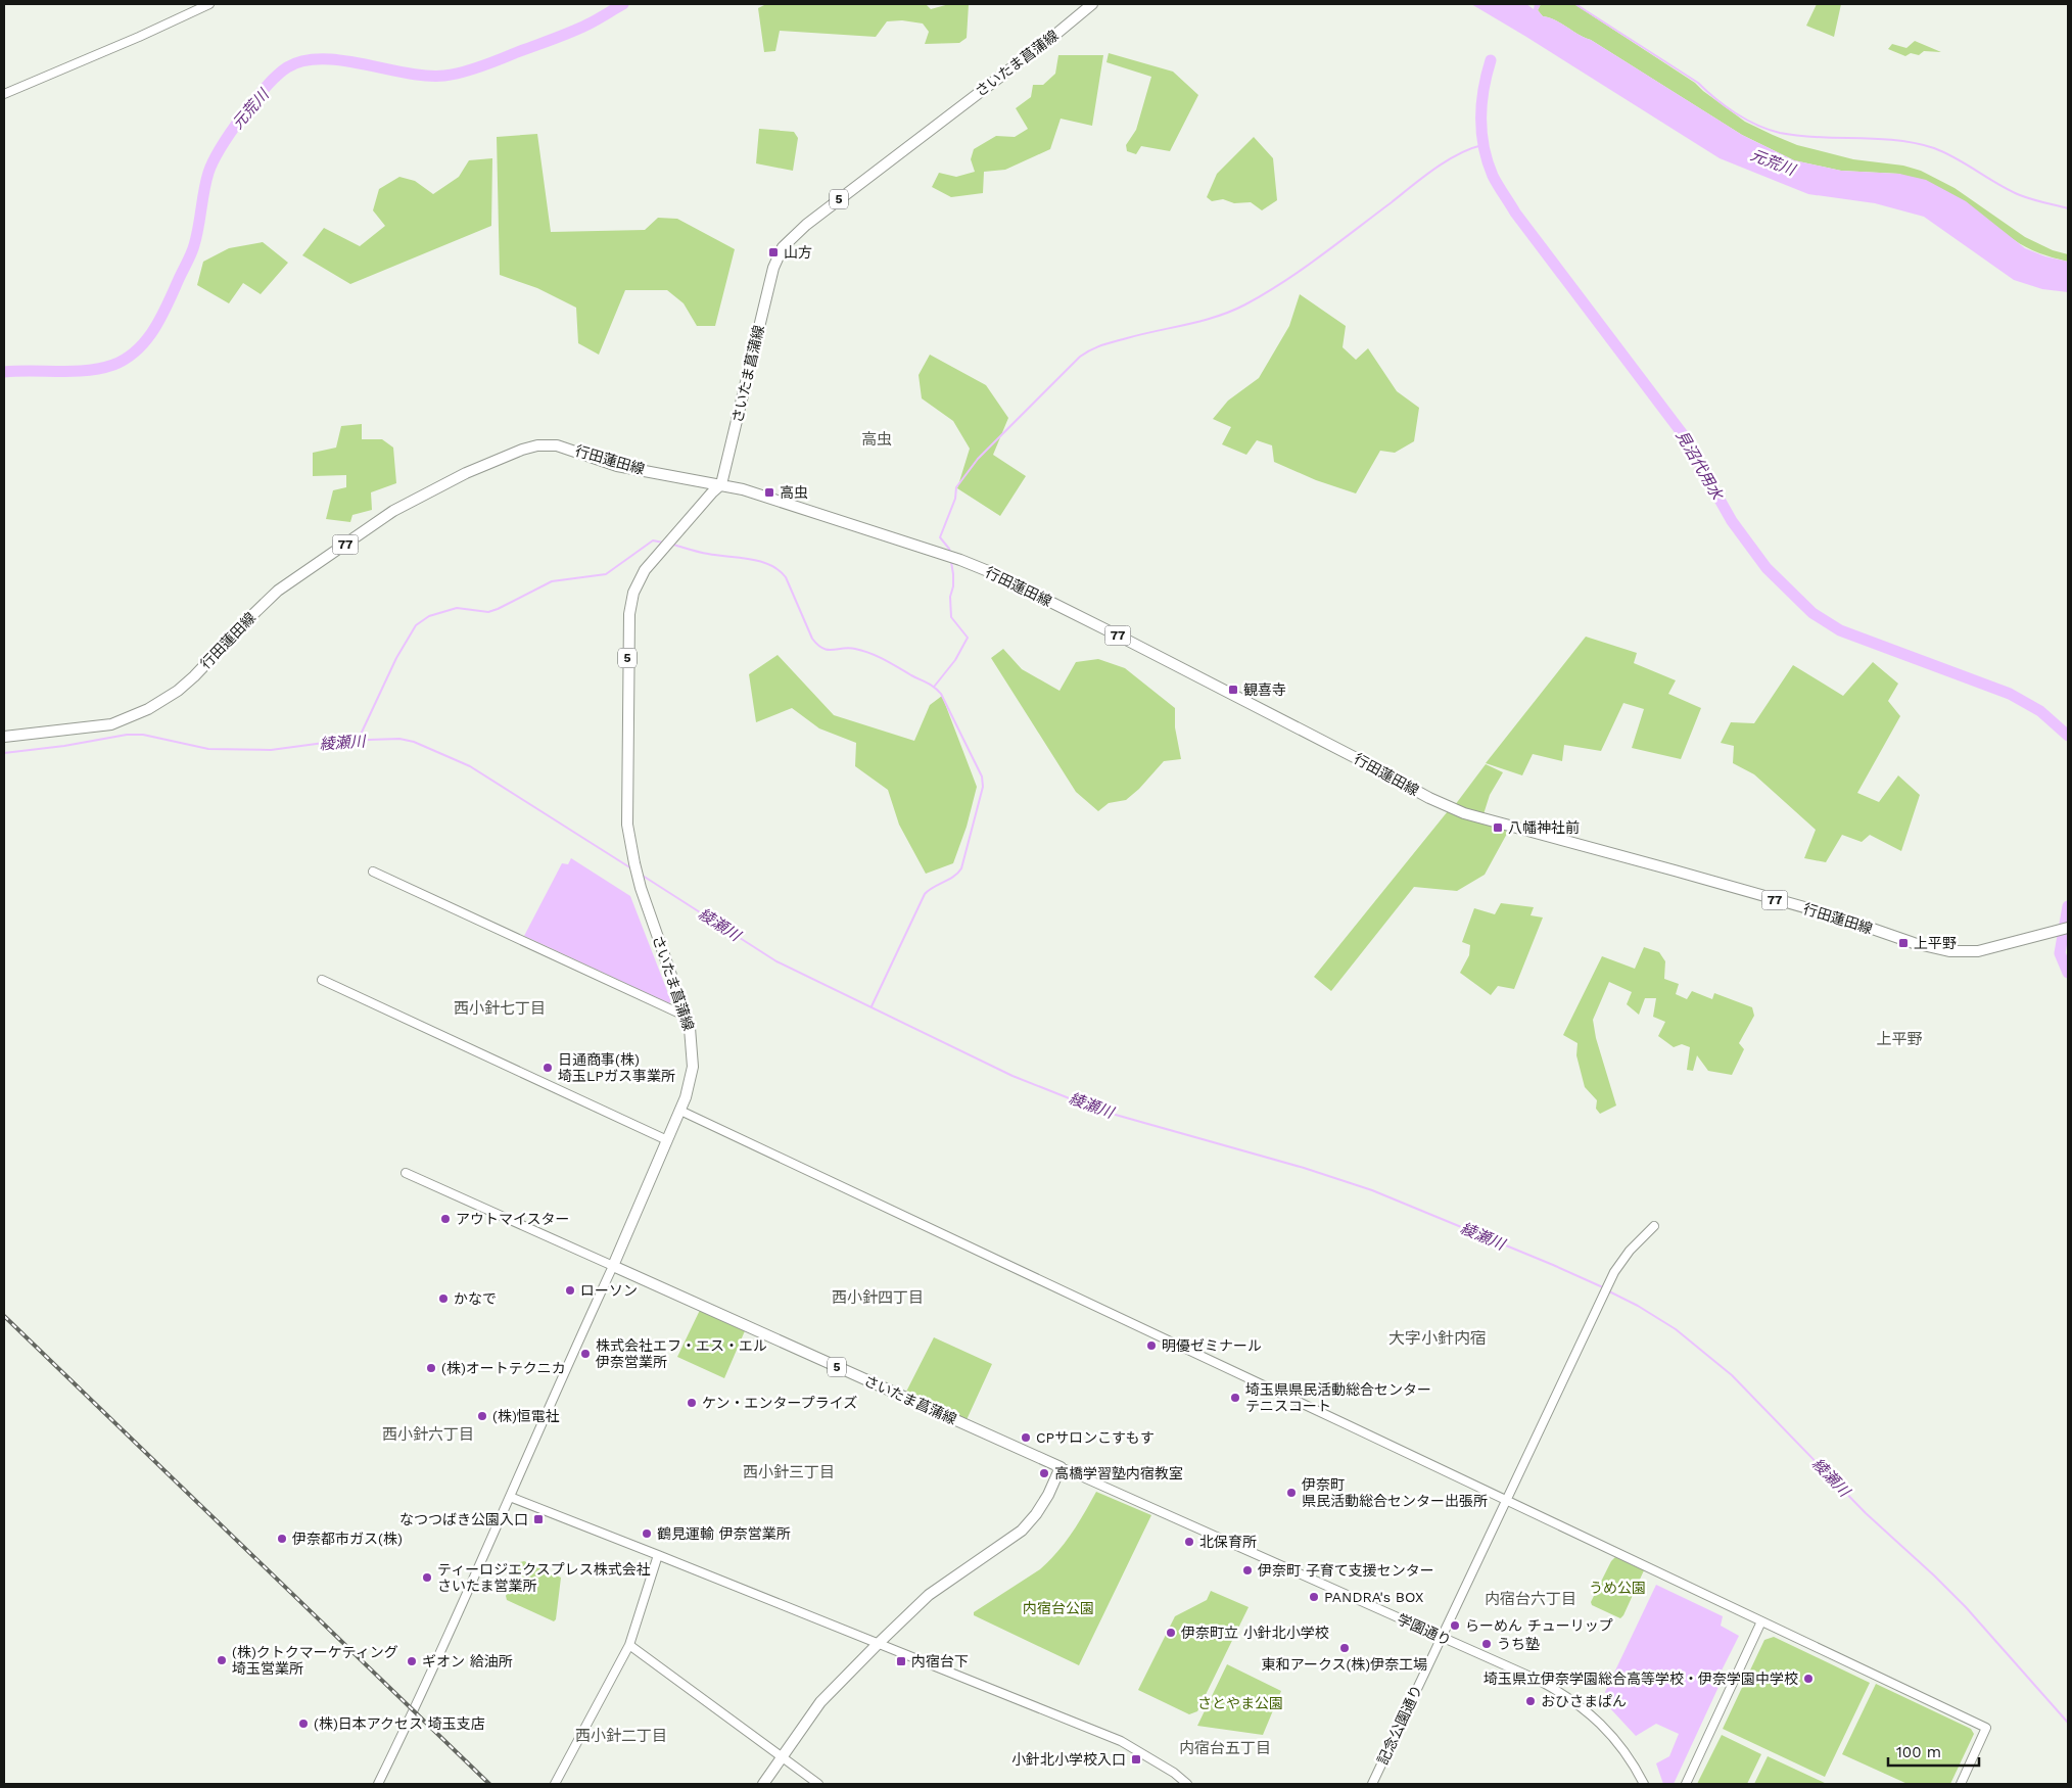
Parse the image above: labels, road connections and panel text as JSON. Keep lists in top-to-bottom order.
{
  "streets": {
    "main road": [
      "さいたま菖蒲線",
      "5",
      "行田蓮田線",
      "77"
    ],
    "street": ["学園通り", "記念公園通り"]
  },
  "crossings": [
    ["さいたま菖蒲線", "行田蓮田線"],
    ["さいたま菖蒲線", "学園通り"],
    ["学園通り", "記念公園通り"]
  ],
  "districts": [
    "高虫",
    "西小針七丁目",
    "上平野",
    "西小針四丁目",
    "大字小針内宿",
    "西小針六丁目",
    "西小針三丁目",
    "内宿台六丁目",
    "西小針二丁目",
    "内宿台五丁目"
  ],
  "water": ["元荒川", "見沼代用水", "綾瀬川"],
  "parks": ["うめ公園", "内宿台公園", "さとやま公園"],
  "places": {
    "transit": [
      "山方",
      "高虫",
      "観喜寺",
      "八幡神社前",
      "上平野",
      "なつつばき公園入口",
      "内宿台下",
      "小針北小学校入口"
    ],
    "other": [
      "日通商事(株) 埼玉LPガス事業所",
      "アウトマイスター",
      "ローソン",
      "かなで",
      "明優ゼミナール",
      "株式会社エフ・エス・エル 伊奈営業所",
      "(株)オートテクニカ",
      "埼玉県県民活動総合センター テニスコート",
      "ケン・エンタープライズ",
      "(株)恒電社",
      "CPサロンこすもす",
      "高橋学習塾内宿教室",
      "伊奈町 県民活動総合センター出張所",
      "鶴見運輸 伊奈営業所",
      "伊奈都市ガス(株)",
      "北保育所",
      "伊奈町 子育て支援センター",
      "ティーロジエクスプレス株式会社 さいたま営業所",
      "PANDRA's BOX",
      "らーめん チューリップ",
      "伊奈町立 小針北小学校",
      "うち塾",
      "東和アークス(株)伊奈工場",
      "(株)クトクマーケティング 埼玉営業所",
      "ギオン 給油所",
      "埼玉県立伊奈学園総合高等学校・伊奈学園中学校",
      "おひさまぱん",
      "(株)日本アクセス 埼玉支店"
    ]
  },
  "scale_bar": "100 m"
}
